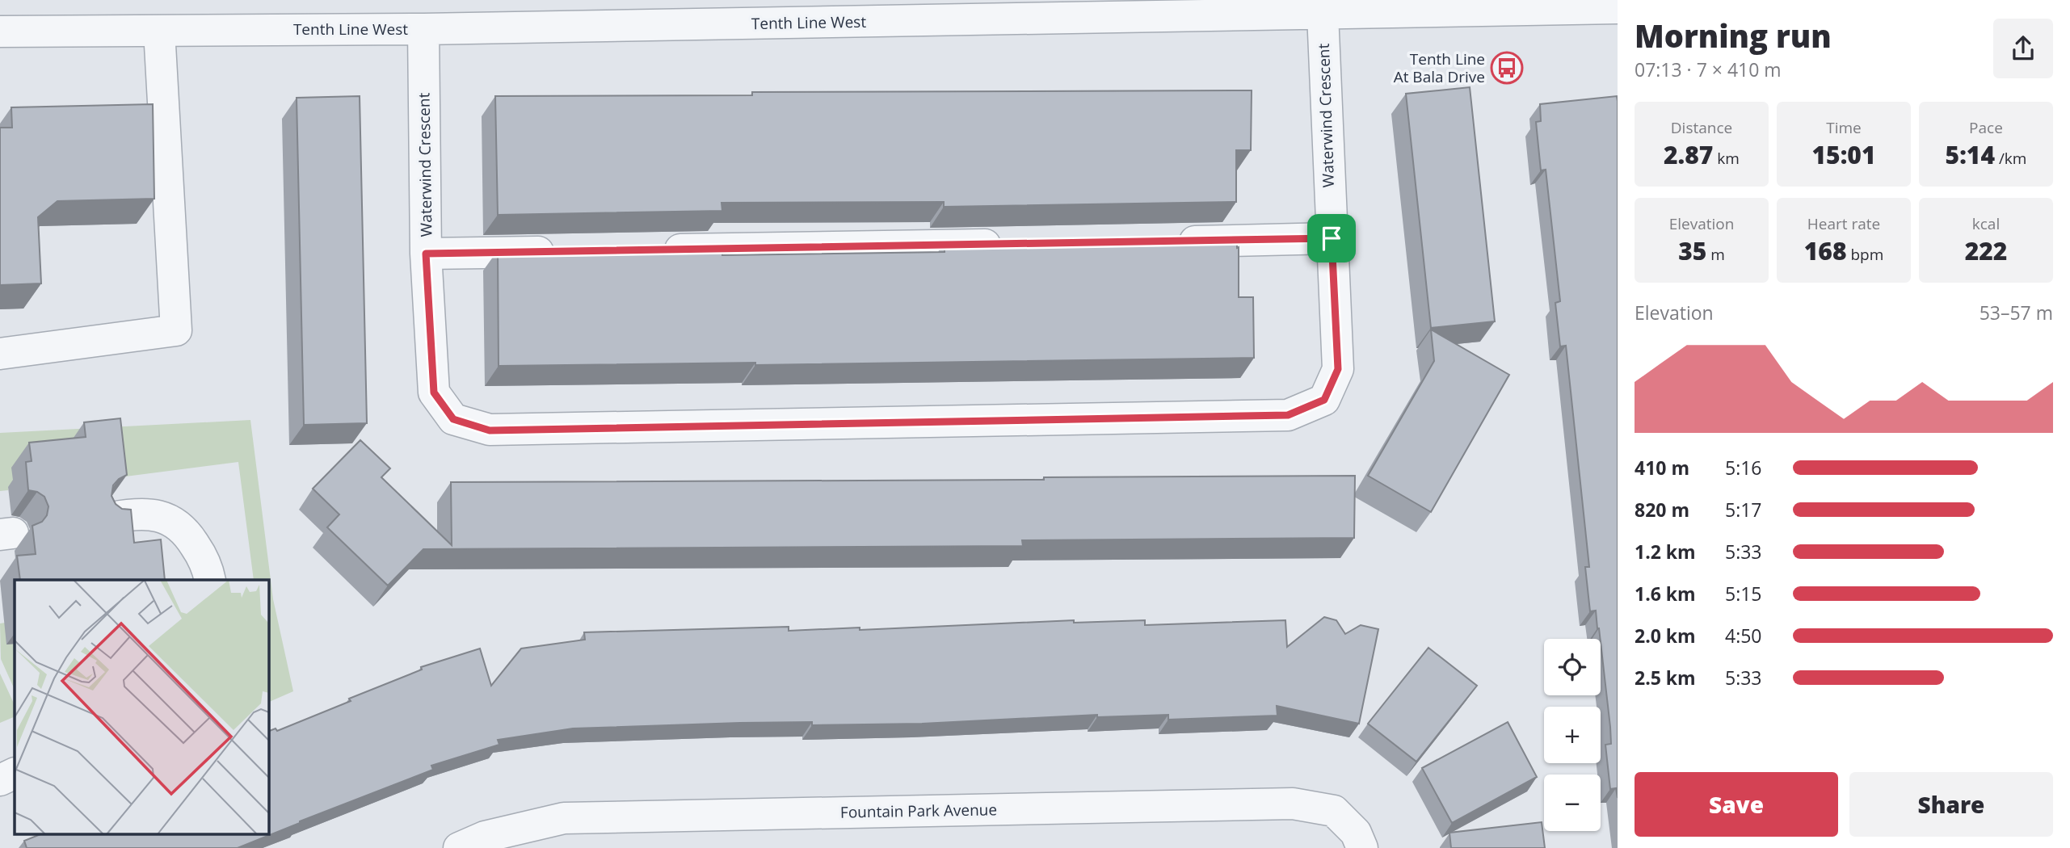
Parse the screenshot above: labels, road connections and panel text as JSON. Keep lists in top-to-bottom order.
{
  "streets": {
    "street": ["Tenth Line West", "Waterwind Crescent", "Fountain Park Avenue"]
  },
  "crossings": [
    ["Tenth Line West", "Waterwind Crescent"]
  ],
  "places": {
    "bus stop": ["Tenth Line At Bala Drive"]
  },
  "page": {
    "heading": ["Morning run", "07:13 · 7 × 410 m"],
    "stats": [
      ["Distance", "2.87 km"],
      ["Time", "15:01"],
      ["Pace", "5:14 /km"],
      ["Elevation", "35 m"],
      ["Heart rate", "168 bpm"],
      ["kcal", "222"]
    ],
    "chart": ["Elevation", "53–57 m"],
    "list": [
      {
        "name": "410 m",
        "note": "5:16"
      },
      {
        "name": "820 m",
        "note": "5:17"
      },
      {
        "name": "1.2 km",
        "note": "5:33"
      },
      {
        "name": "1.6 km",
        "note": "5:15"
      },
      {
        "name": "2.0 km",
        "note": "4:50"
      },
      {
        "name": "2.5 km",
        "note": "5:33"
      }
    ],
    "map_buttons": ["+", "−"],
    "buttons": ["Save", "Share"]
  }
}
